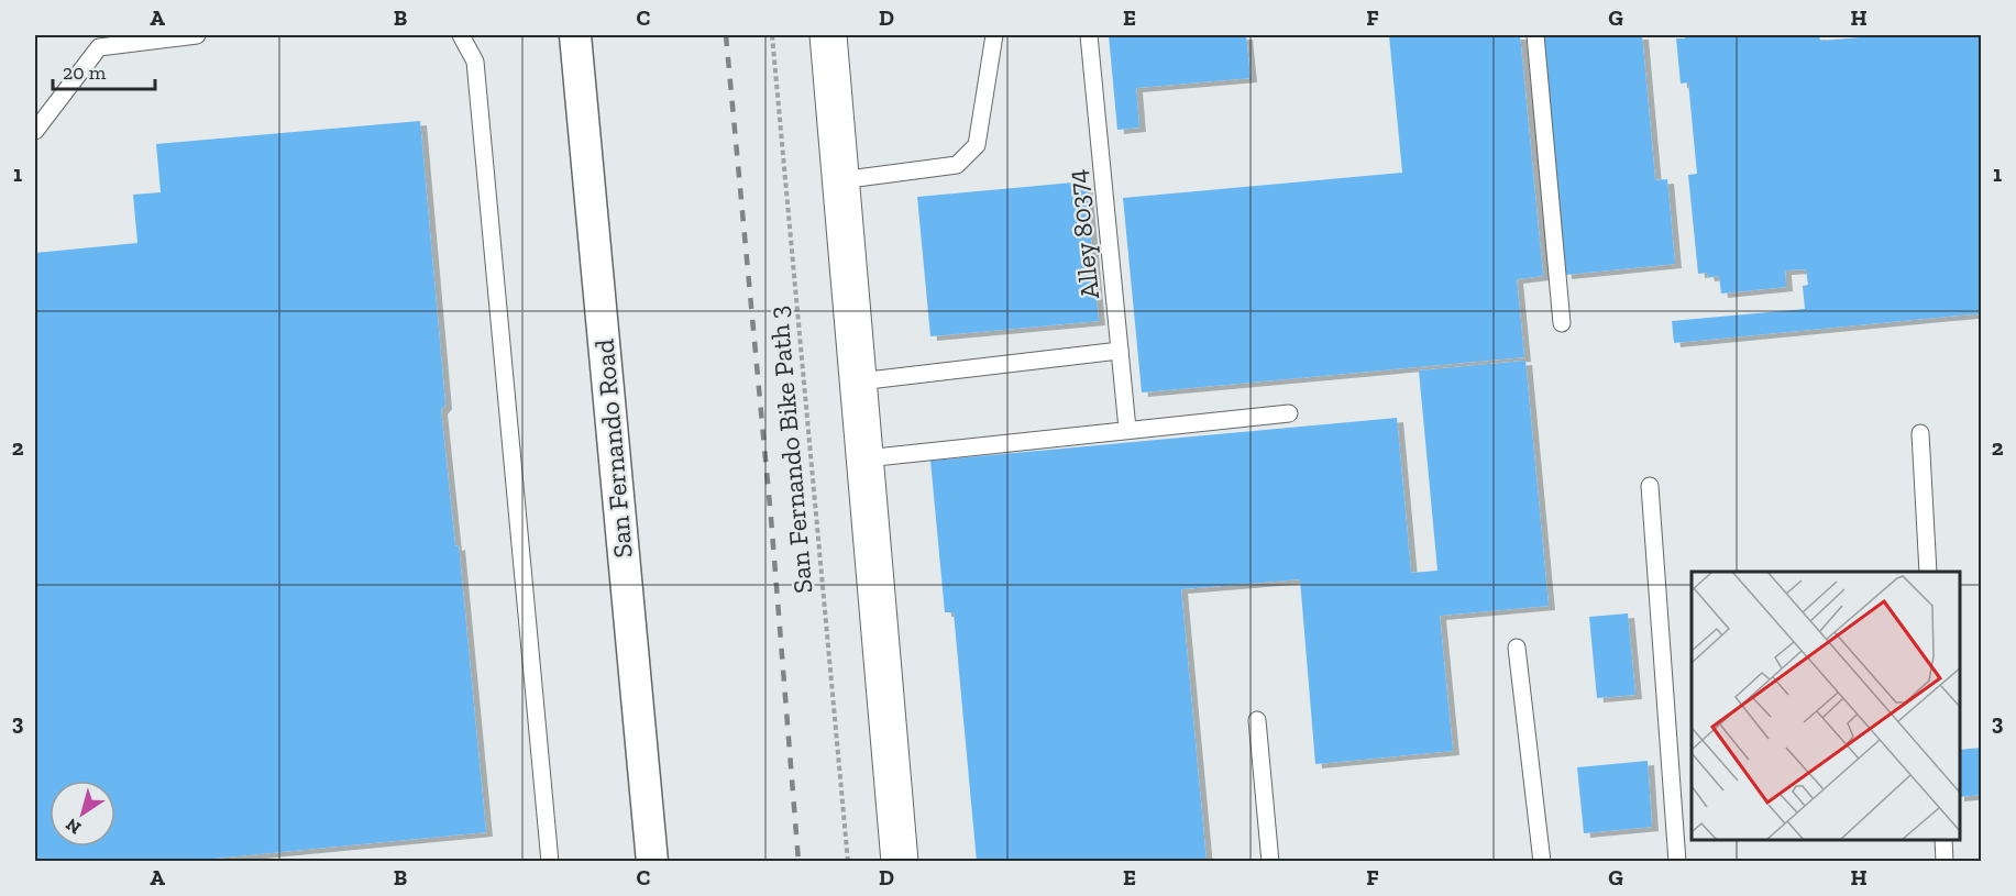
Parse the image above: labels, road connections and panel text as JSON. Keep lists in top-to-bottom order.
{
  "streets": {
    "street": ["San Fernando Road"],
    "lane": ["Alley 80374"],
    "path": ["San Fernando Bike Path 3"]
  },
  "scale_bar": "20 m",
  "north": "bottom left",
  "grid": {
    "columns": [
      "A",
      "B",
      "C",
      "D",
      "E",
      "F",
      "G",
      "H"
    ],
    "rows": ["1", "2", "3"]
  }
}
